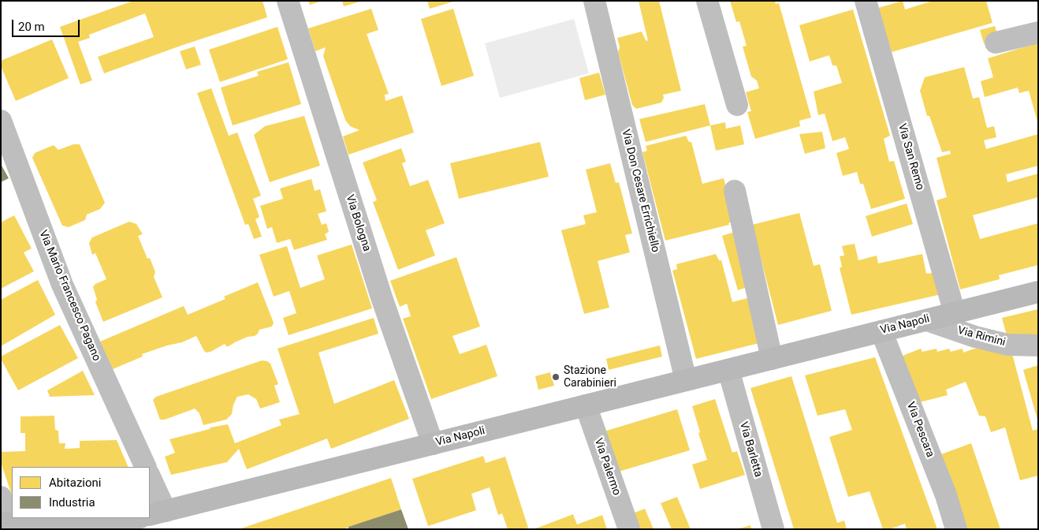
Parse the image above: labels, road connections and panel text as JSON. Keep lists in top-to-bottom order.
{
  "streets": {
    "main road": ["Via Napoli"],
    "street": [
      "Via San Remo",
      "Via Don Cesare Errichiello",
      "Via Bologna",
      "Via Mario Francesco Pagano",
      "Via Rimini",
      "Via Pescara",
      "Via Barletta",
      "Via Palermo"
    ]
  },
  "crossings": [
    ["Via San Remo", "Via Napoli"],
    ["Via Don Cesare Errichiello", "Via Napoli"],
    ["Via Bologna", "Via Napoli"],
    ["Via Napoli", "Via Rimini"],
    ["Via Napoli", "Via Pescara"],
    ["Via Napoli", "Via Barletta"],
    ["Via Napoli", "Via Palermo"]
  ],
  "places": ["Stazione Carabinieri"],
  "legend": ["Abitazioni", "Industria"],
  "scale_bar": "20 m"
}
